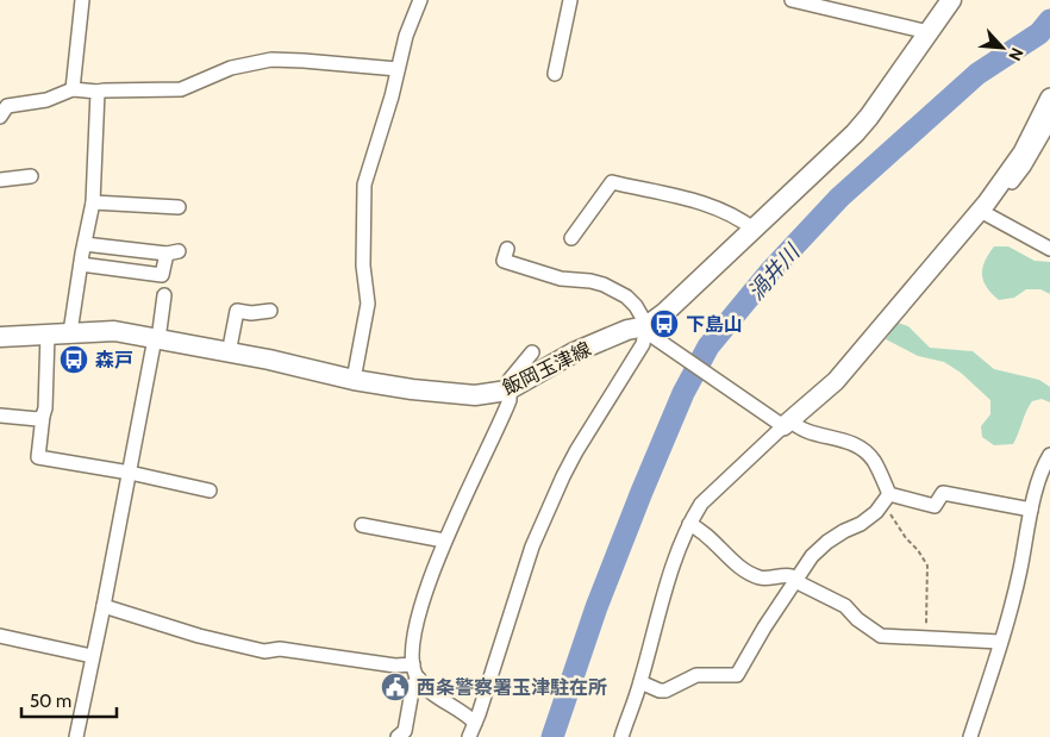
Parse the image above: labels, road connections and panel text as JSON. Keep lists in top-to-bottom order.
{
  "streets": {
    "main road": ["飯岡玉津線"]
  },
  "water": ["渦井川"],
  "places": {
    "bus stop": ["下島山", "森戸"],
    "public building": ["西条警察署玉津駐在所"]
  },
  "scale_bar": "50 m",
  "north": "bottom right"
}
